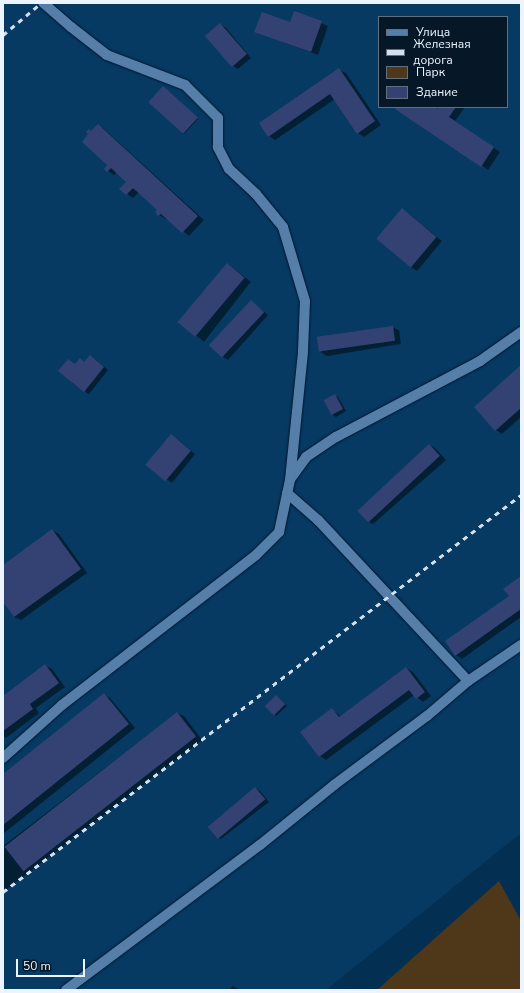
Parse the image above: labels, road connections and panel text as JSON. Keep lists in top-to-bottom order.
{
  "legend": [
    "Улица",
    "Железная дорога",
    "Парк",
    "Здание"
  ],
  "scale_bar": "50 m"
}
